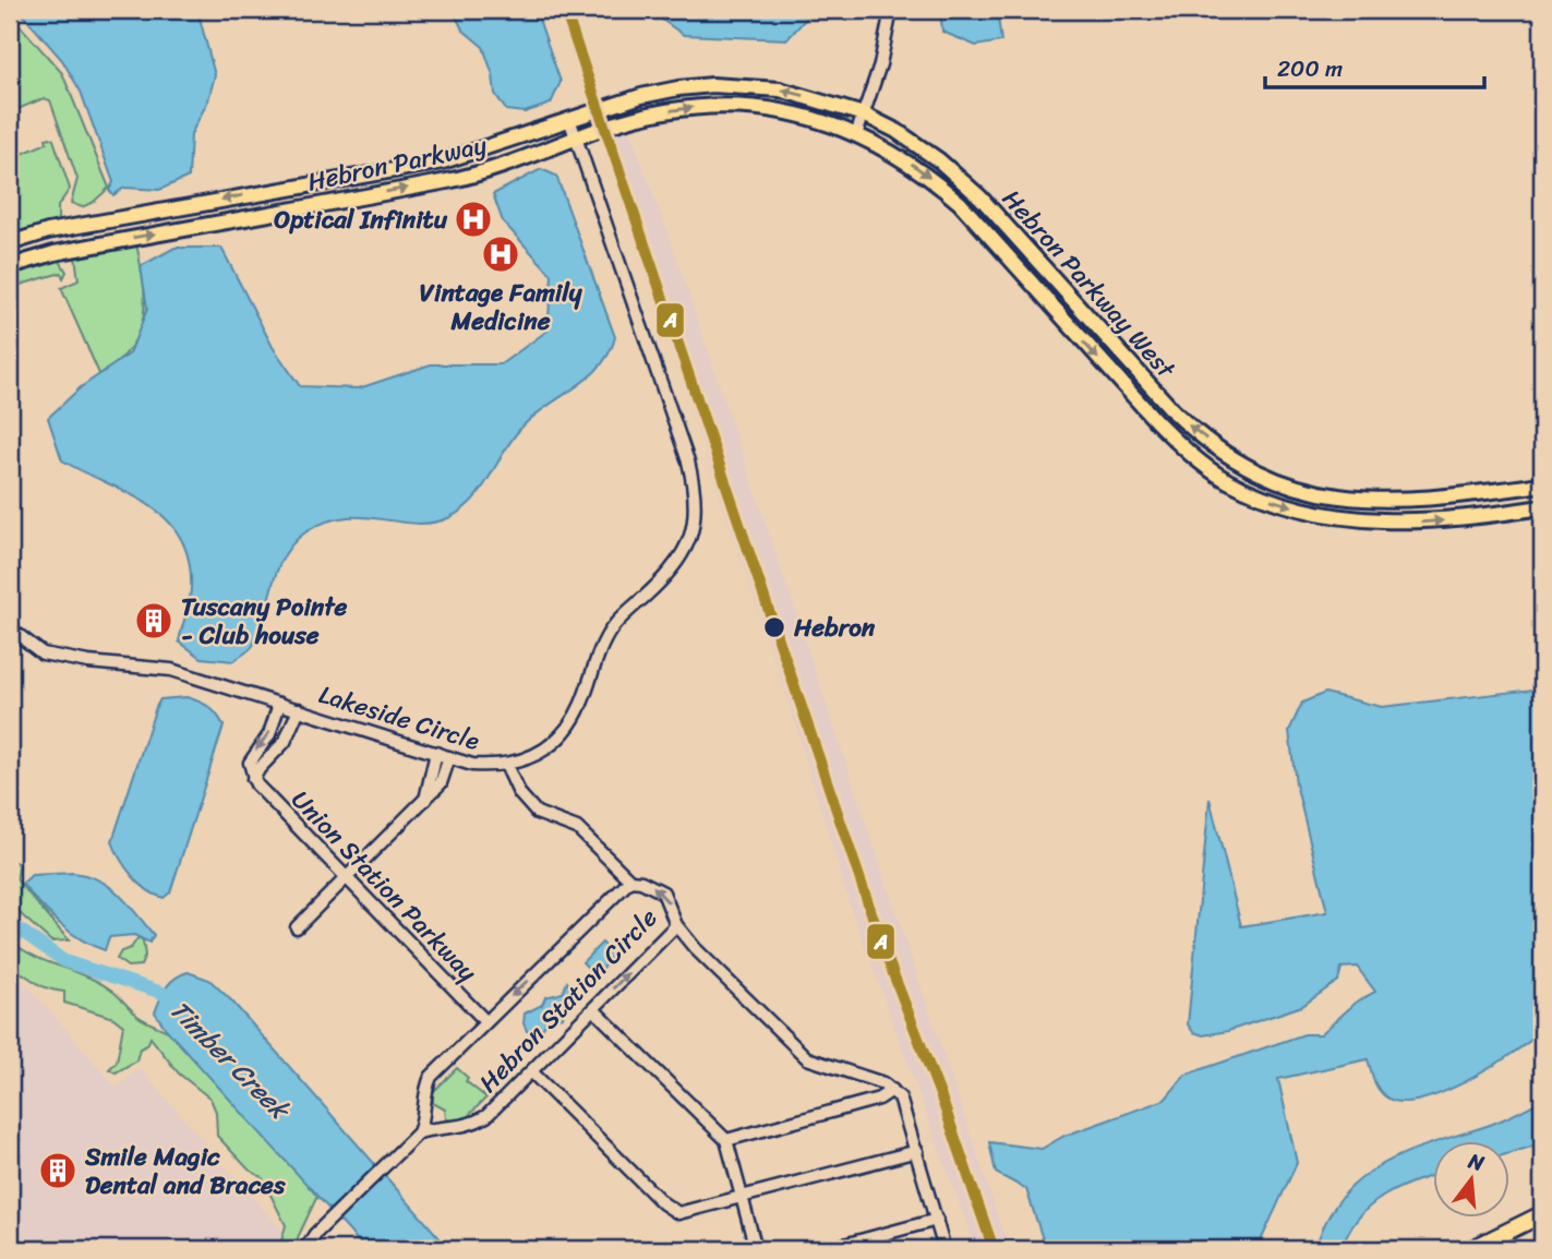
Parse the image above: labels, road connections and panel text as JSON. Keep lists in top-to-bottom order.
{
  "streets": {
    "main road": ["Hebron Parkway", "Hebron Parkway West"],
    "street": ["Lakeside Circle", "Union Station Parkway", "Hebron Station Circle"]
  },
  "crossings": [
    ["Hebron Parkway", "Hebron Parkway West"],
    ["Hebron Parkway", "Lakeside Circle"],
    ["Union Station Parkway", "Hebron Station Circle"]
  ],
  "water": ["Timber Creek"],
  "places": {
    "hospital": ["Optical Infinitu", "Vintage Family Medicine"],
    "building": ["Tuscany Pointe - Club house", "Smile Magic Dental and Braces"],
    "other": ["Hebron"]
  },
  "lines": ["transit line A"],
  "scale_bar": "200 m",
  "north": "top"
}
